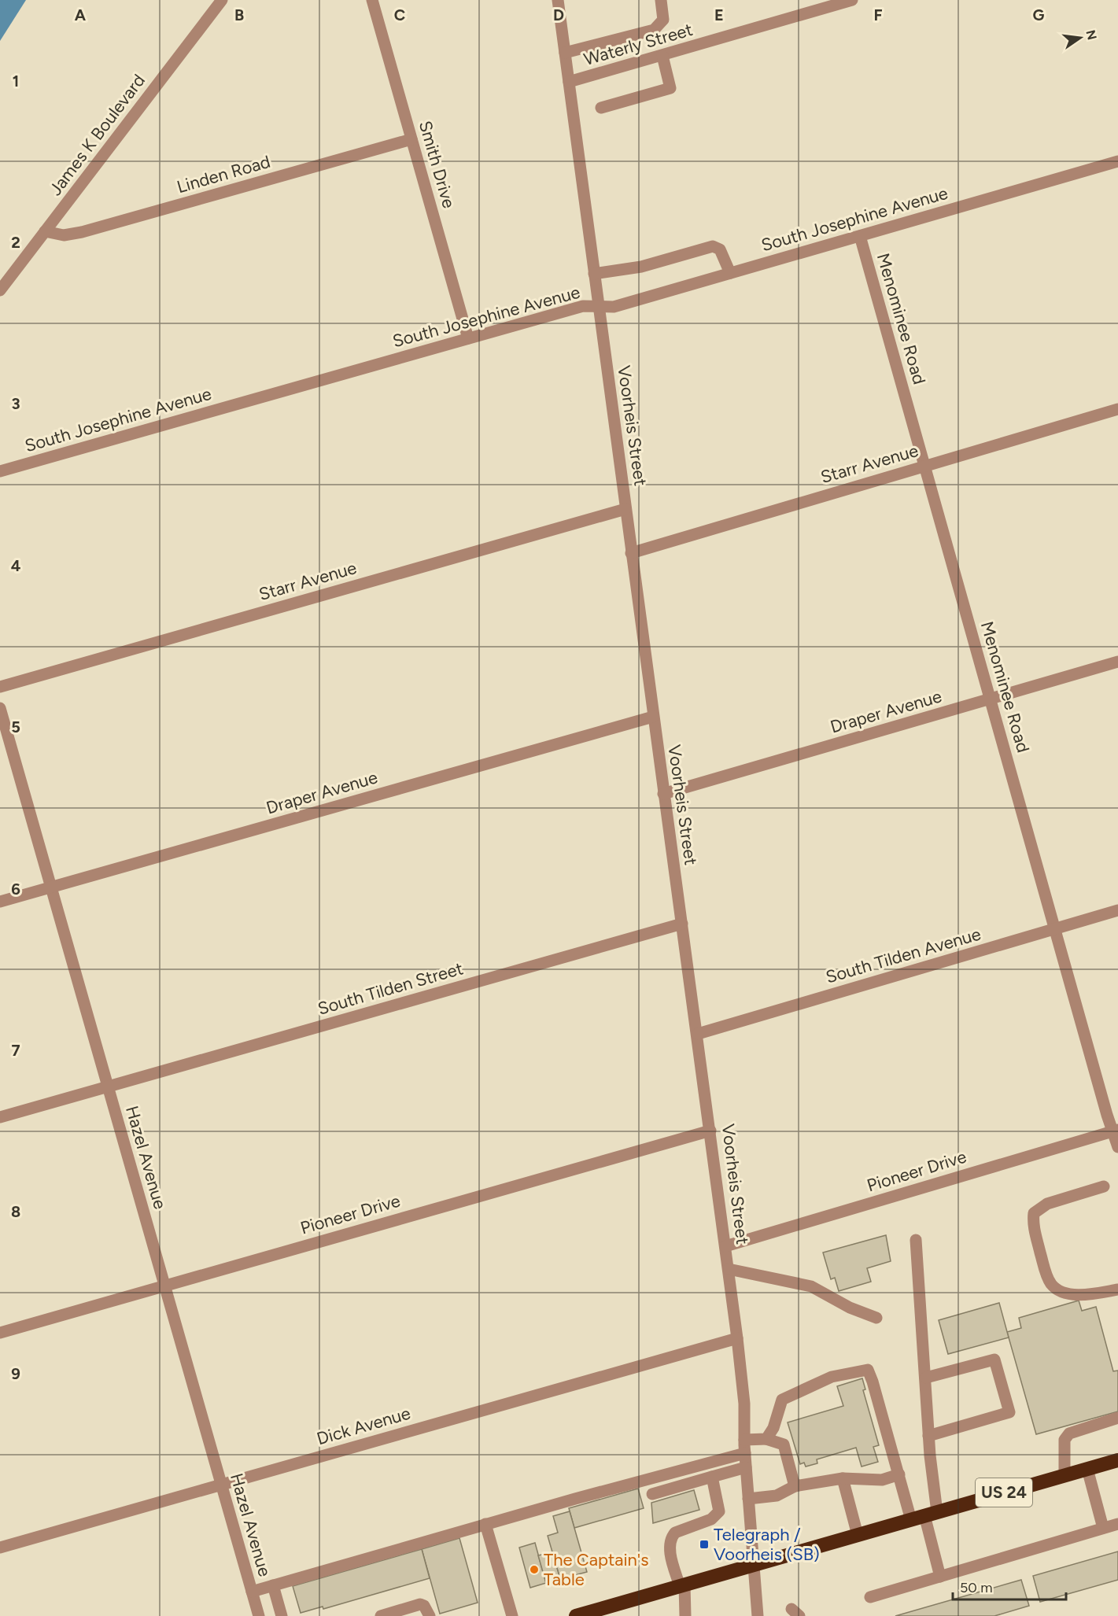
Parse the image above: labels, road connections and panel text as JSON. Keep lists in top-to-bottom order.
{
  "streets": {
    "highway": ["US 24"],
    "street": [
      "Waterly Street",
      "James K Boulevard",
      "Smith Drive",
      "Linden Road",
      "South Josephine Avenue",
      "Menominee Road",
      "Voorheis Street",
      "Starr Avenue",
      "Draper Avenue",
      "South Tilden Avenue",
      "South Tilden Street",
      "Hazel Avenue",
      "Pioneer Drive",
      "Dick Avenue"
    ]
  },
  "crossings": [
    ["Waterly Street", "Voorheis Street"],
    ["James K Boulevard", "Linden Road"],
    ["Smith Drive", "Linden Road"],
    ["Smith Drive", "South Josephine Avenue"],
    ["South Josephine Avenue", "Menominee Road"],
    ["South Josephine Avenue", "Voorheis Street"],
    ["Menominee Road", "Starr Avenue"],
    ["Menominee Road", "Draper Avenue"],
    ["Menominee Road", "South Tilden Avenue"],
    ["Menominee Road", "Pioneer Drive"],
    ["Voorheis Street", "Starr Avenue"],
    ["Voorheis Street", "Draper Avenue"],
    ["Voorheis Street", "South Tilden Avenue"],
    ["Voorheis Street", "South Tilden Street"],
    ["Voorheis Street", "Pioneer Drive"],
    ["Voorheis Street", "Dick Avenue"],
    ["Voorheis Street", "US 24"],
    ["Draper Avenue", "Hazel Avenue"],
    ["South Tilden Street", "Hazel Avenue"],
    ["Hazel Avenue", "Pioneer Drive"],
    ["Hazel Avenue", "Dick Avenue"]
  ],
  "places": {
    "transit": ["Telegraph / Voorheis (SB)"],
    "other": ["The Captain's Table"]
  },
  "scale_bar": "50 m",
  "north": "right",
  "grid": {
    "columns": [
      "A",
      "B",
      "C",
      "D",
      "E",
      "F",
      "G"
    ],
    "rows": [
      "1",
      "2",
      "3",
      "4",
      "5",
      "6",
      "7",
      "8",
      "9"
    ]
  }
}
